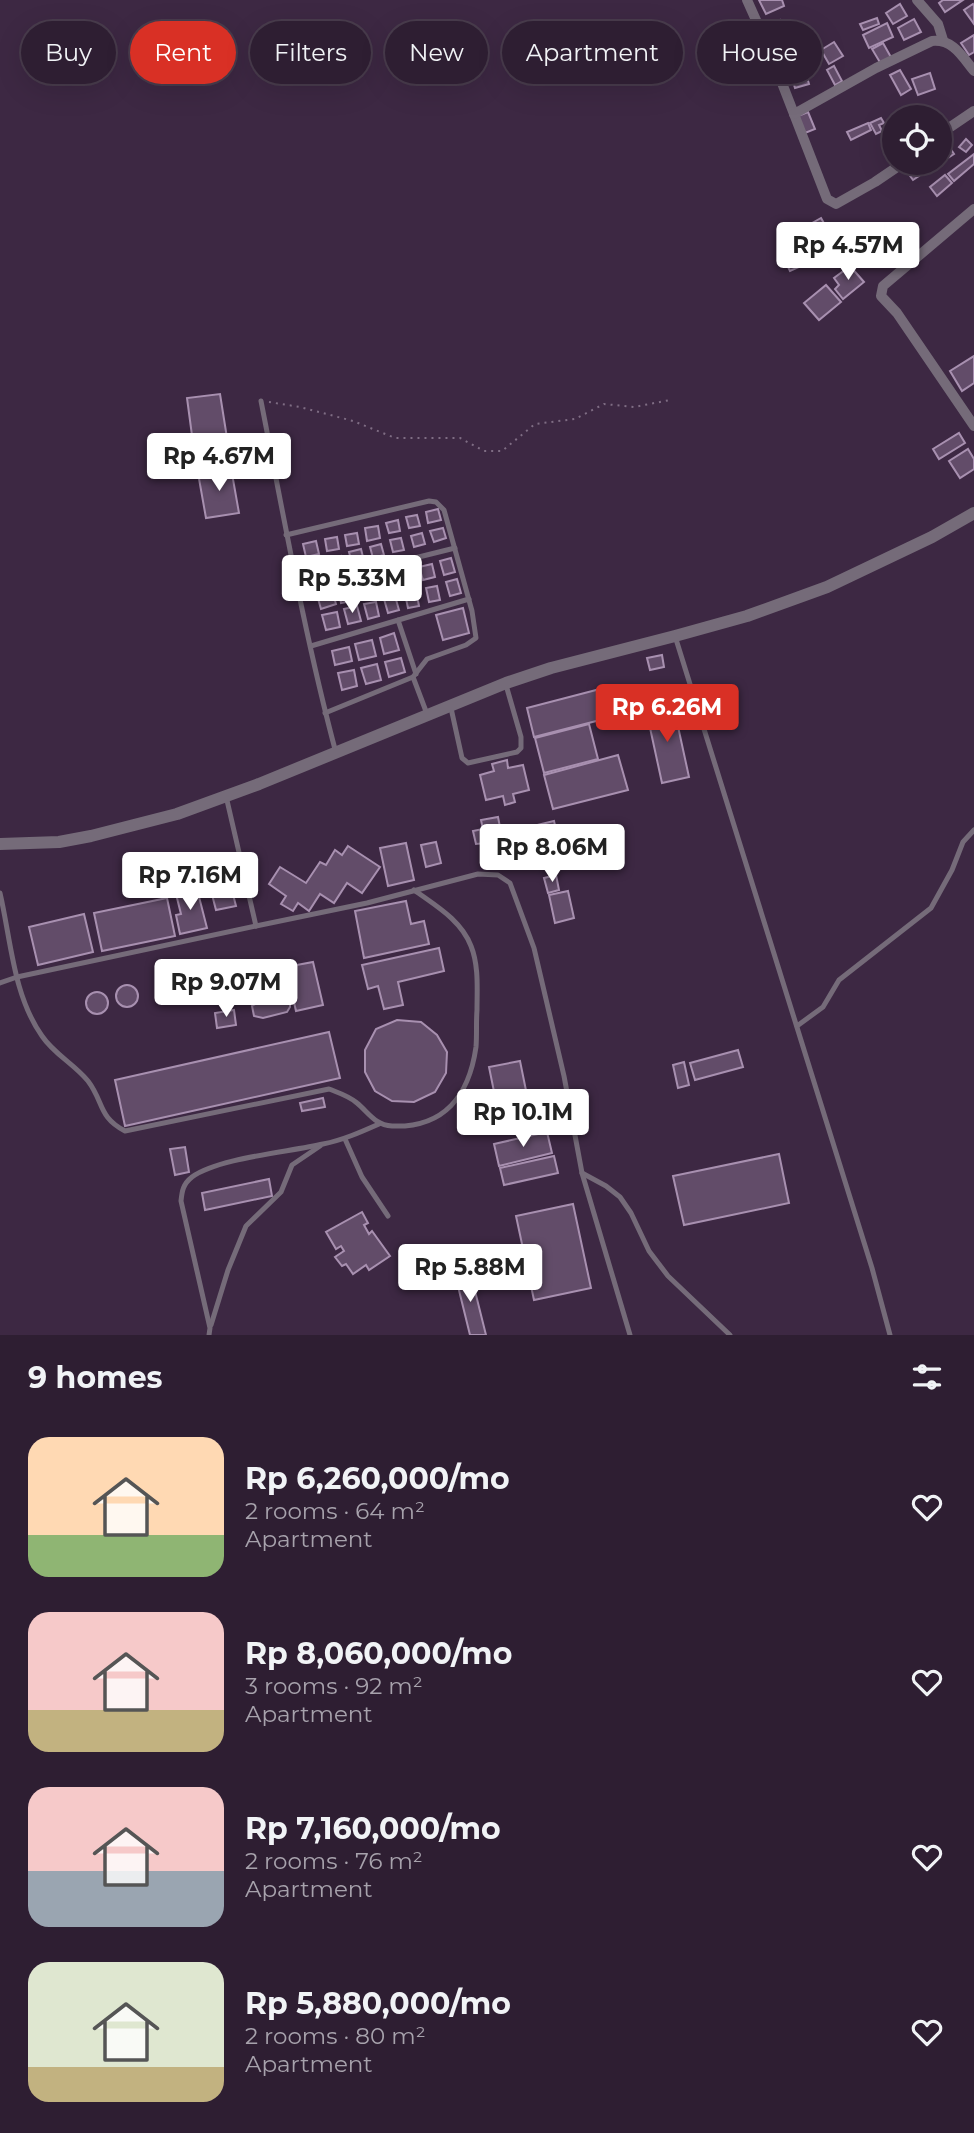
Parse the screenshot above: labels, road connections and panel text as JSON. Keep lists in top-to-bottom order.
{
  "page": {
    "chip": [
      "Buy",
      "Rent",
      "Filters",
      "New",
      "Apartment",
      "House"
    ],
    "price": [
      "Rp 4.57M",
      "Rp 4.67M",
      "Rp 5.33M",
      "Rp 6.26M",
      "Rp 8.06M",
      "Rp 7.16M",
      "Rp 9.07M",
      "Rp 10.1M",
      "Rp 5.88M"
    ],
    "heading": "9 homes",
    "list": [
      {
        "name": "Rp 6,260,000/mo",
        "note": "2 rooms · 64 m² · Apartment"
      },
      {
        "name": "Rp 8,060,000/mo",
        "note": "3 rooms · 92 m² · Apartment"
      },
      {
        "name": "Rp 7,160,000/mo",
        "note": "2 rooms · 76 m² · Apartment"
      },
      {
        "name": "Rp 5,880,000/mo",
        "note": "2 rooms · 80 m² · Apartment"
      }
    ]
  }
}
